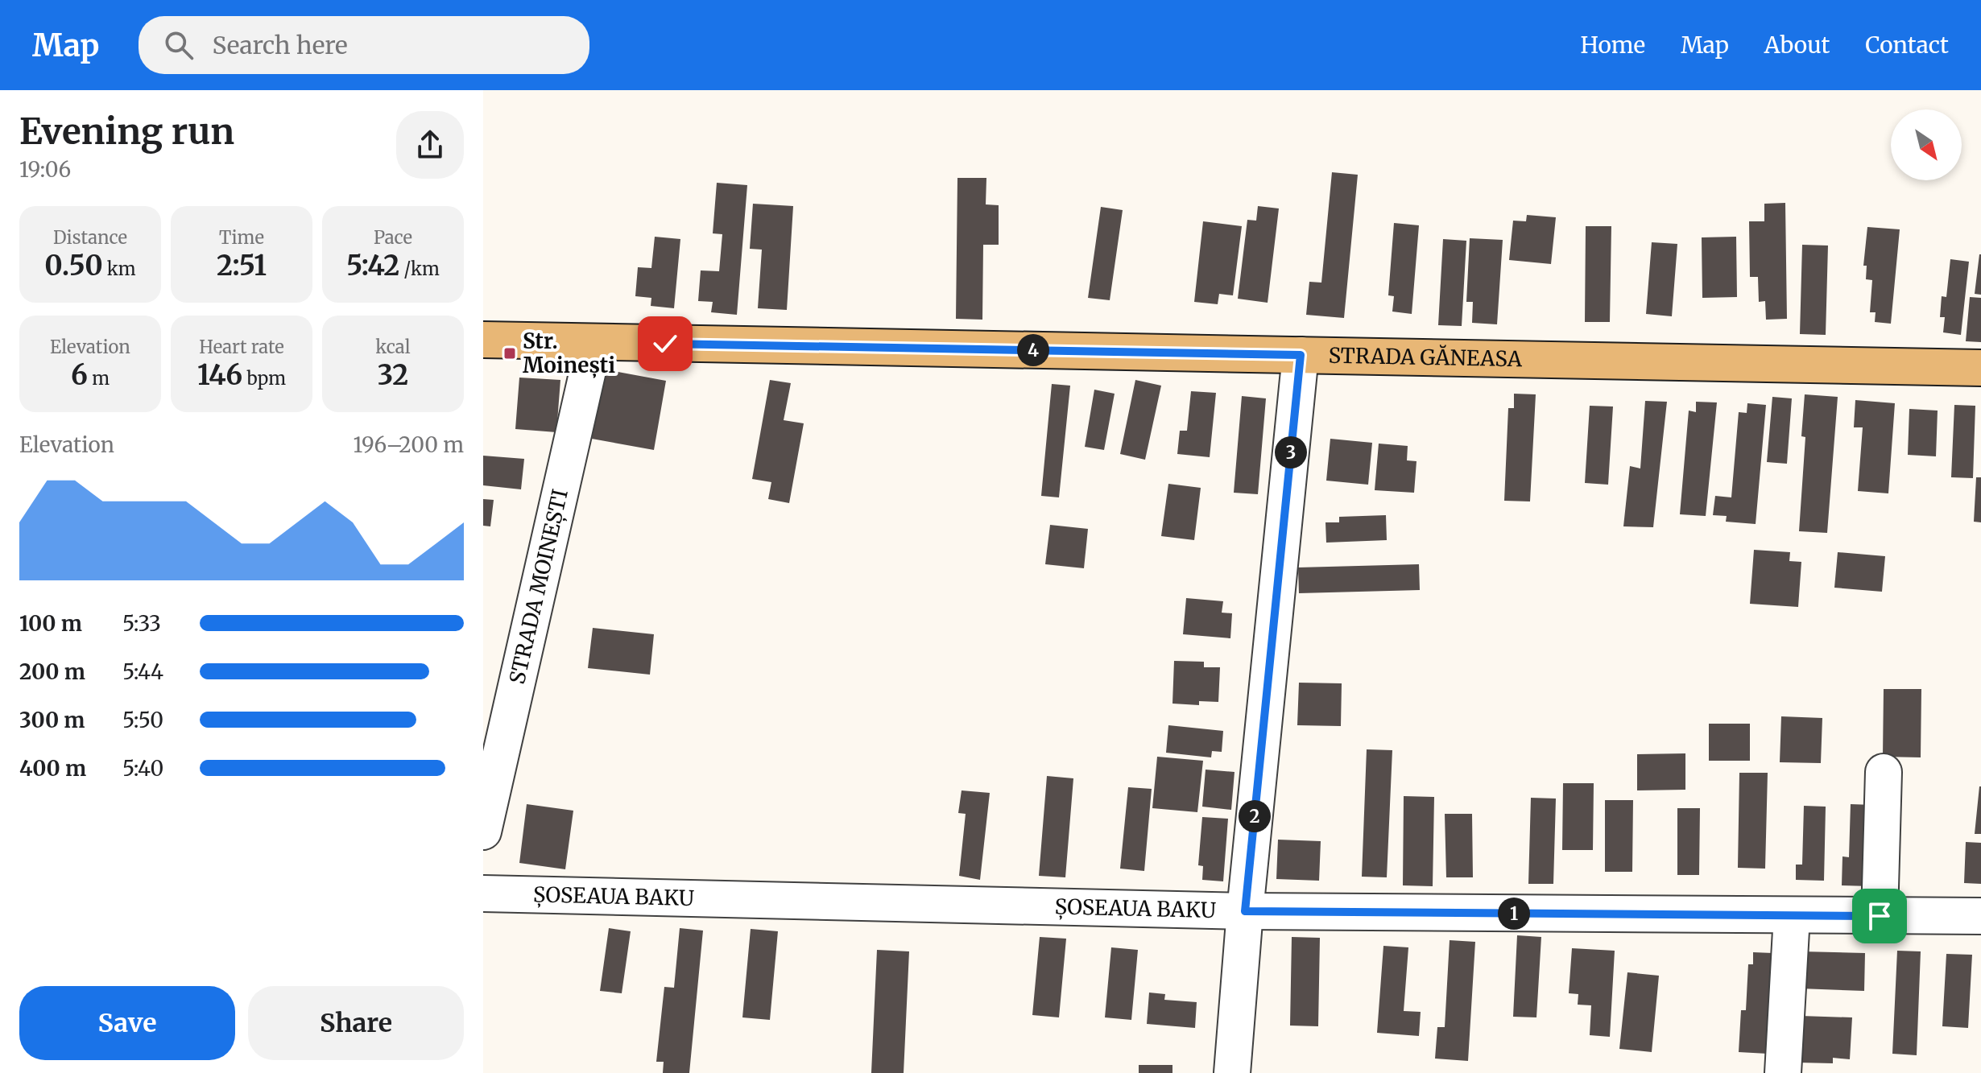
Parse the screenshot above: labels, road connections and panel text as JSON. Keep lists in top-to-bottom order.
{
  "streets": {
    "main road": ["STRADA GĂNEASA"],
    "street": ["STRADA MOINEȘTI", "ȘOSEAUA BAKU"]
  },
  "crossings": [
    ["STRADA GĂNEASA", "STRADA MOINEȘTI"]
  ],
  "places": {
    "transit": ["Str. Moinești"]
  },
  "north": "bottom right",
  "page": {
    "header": "Map",
    "search": "Search here",
    "nav": [
      "Home",
      "Map",
      "About",
      "Contact"
    ],
    "heading": ["Evening run", "19:06"],
    "stats": [
      ["Distance", "0.50 km"],
      ["Time", "2:51"],
      ["Pace", "5:42 /km"],
      ["Elevation", "6 m"],
      ["Heart rate", "146 bpm"],
      ["kcal", "32"]
    ],
    "pins": [
      "4",
      "3",
      "2",
      "1"
    ],
    "chart": ["Elevation", "196–200 m"],
    "list": [
      {
        "name": "100 m",
        "note": "5:33"
      },
      {
        "name": "200 m",
        "note": "5:44"
      },
      {
        "name": "300 m",
        "note": "5:50"
      },
      {
        "name": "400 m",
        "note": "5:40"
      }
    ],
    "buttons": ["Save", "Share"]
  }
}
